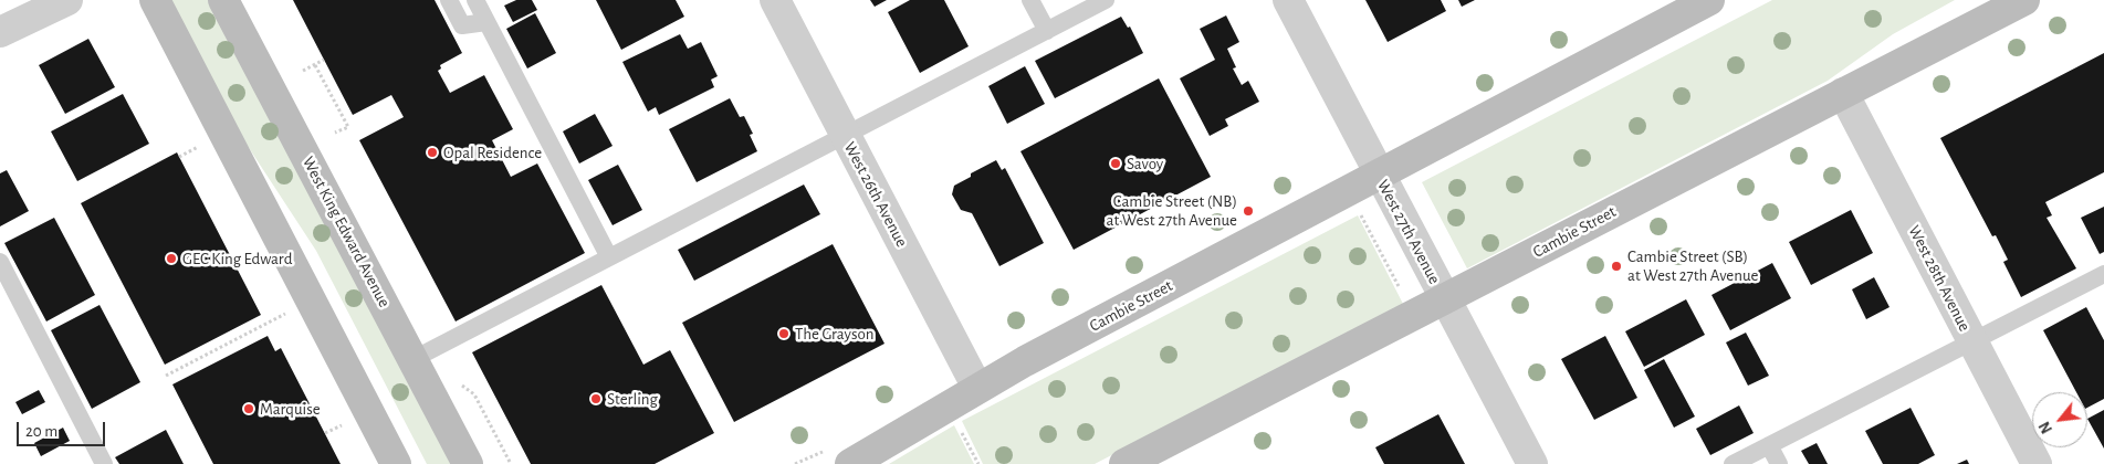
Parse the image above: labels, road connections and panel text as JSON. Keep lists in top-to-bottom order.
{
  "streets": {
    "main road": ["West King Edward Avenue", "Cambie Street"],
    "street": ["West 26th Avenue", "West 27th Avenue", "West 28th Avenue"]
  },
  "crossings": [
    ["West 26th Avenue", "Cambie Street"],
    ["West 27th Avenue", "Cambie Street"],
    ["Cambie Street", "West 28th Avenue"]
  ],
  "places": [
    "Opal Residence",
    "Savoy",
    "Cambie Street (NB) at West 27th Avenue",
    "GEC King Edward",
    "Cambie Street (SB) at West 27th Avenue",
    "The Grayson",
    "Sterling",
    "Marquise"
  ],
  "scale_bar": "20 m",
  "north": "bottom left"
}
